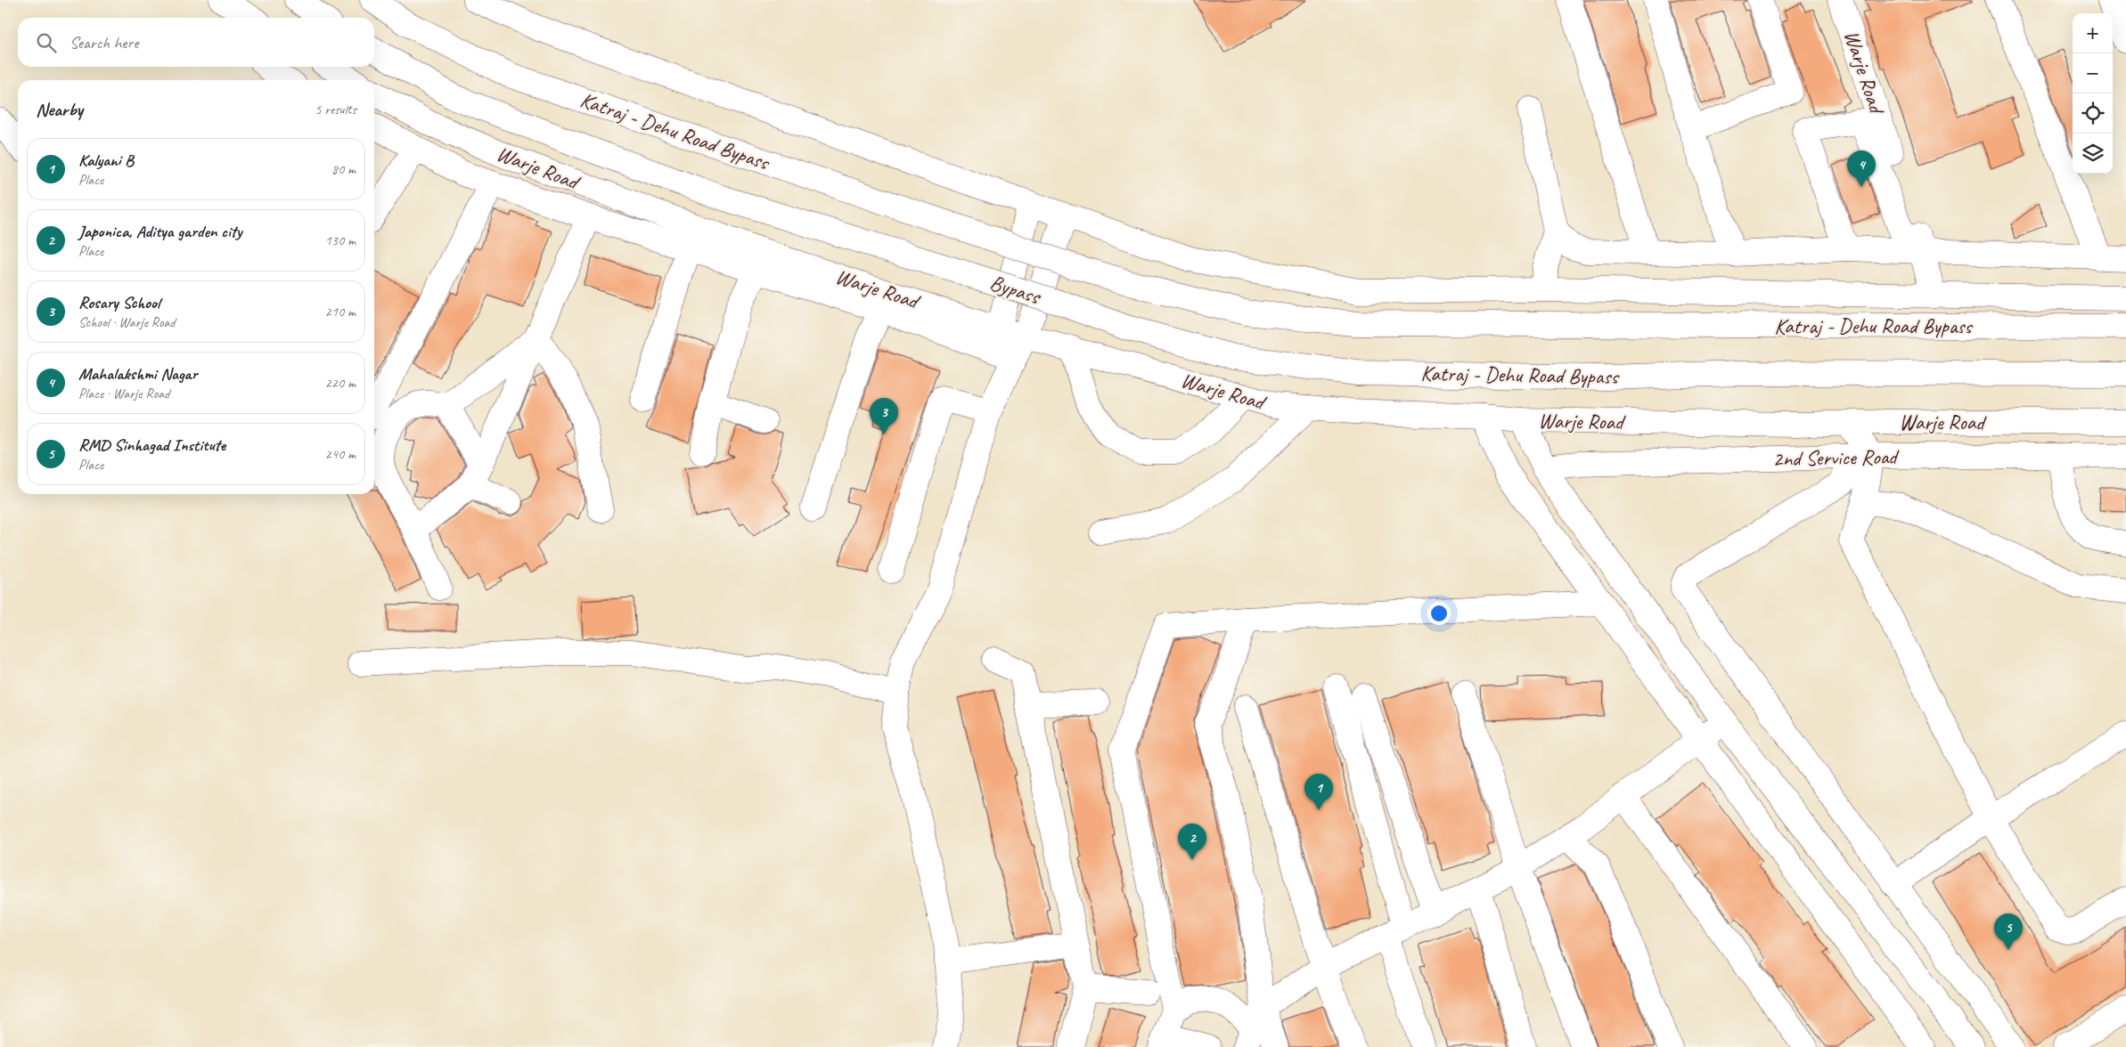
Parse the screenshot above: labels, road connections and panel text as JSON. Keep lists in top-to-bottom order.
{
  "streets": {
    "main road": [
      "Warje Road",
      "Katraj - Dehu Road Bypass",
      "Bypass",
      "2nd Service Road"
    ]
  },
  "crossings": [
    ["Katraj - Dehu Road Bypass", "Bypass"]
  ],
  "page": {
    "map_buttons": ["+", "−"],
    "search": "Search here",
    "heading": ["Nearby", "5 results"],
    "list": [
      {
        "mark": "1",
        "name": "Kalyani B",
        "note": "Place",
        "value": "80 m"
      },
      {
        "mark": "2",
        "name": "Japonica, Aditya garden city",
        "note": "Place",
        "value": "130 m"
      },
      {
        "mark": "3",
        "name": "Rosary School",
        "note": "School · Warje Road",
        "value": "210 m"
      },
      {
        "mark": "4",
        "name": "Mahalakshmi Nagar",
        "note": "Place · Warje Road",
        "value": "220 m"
      },
      {
        "mark": "5",
        "name": "RMD Sinhagad Institute",
        "note": "Place",
        "value": "240 m"
      }
    ],
    "pins": [
      "4",
      "3",
      "1",
      "2",
      "5"
    ]
  }
}
